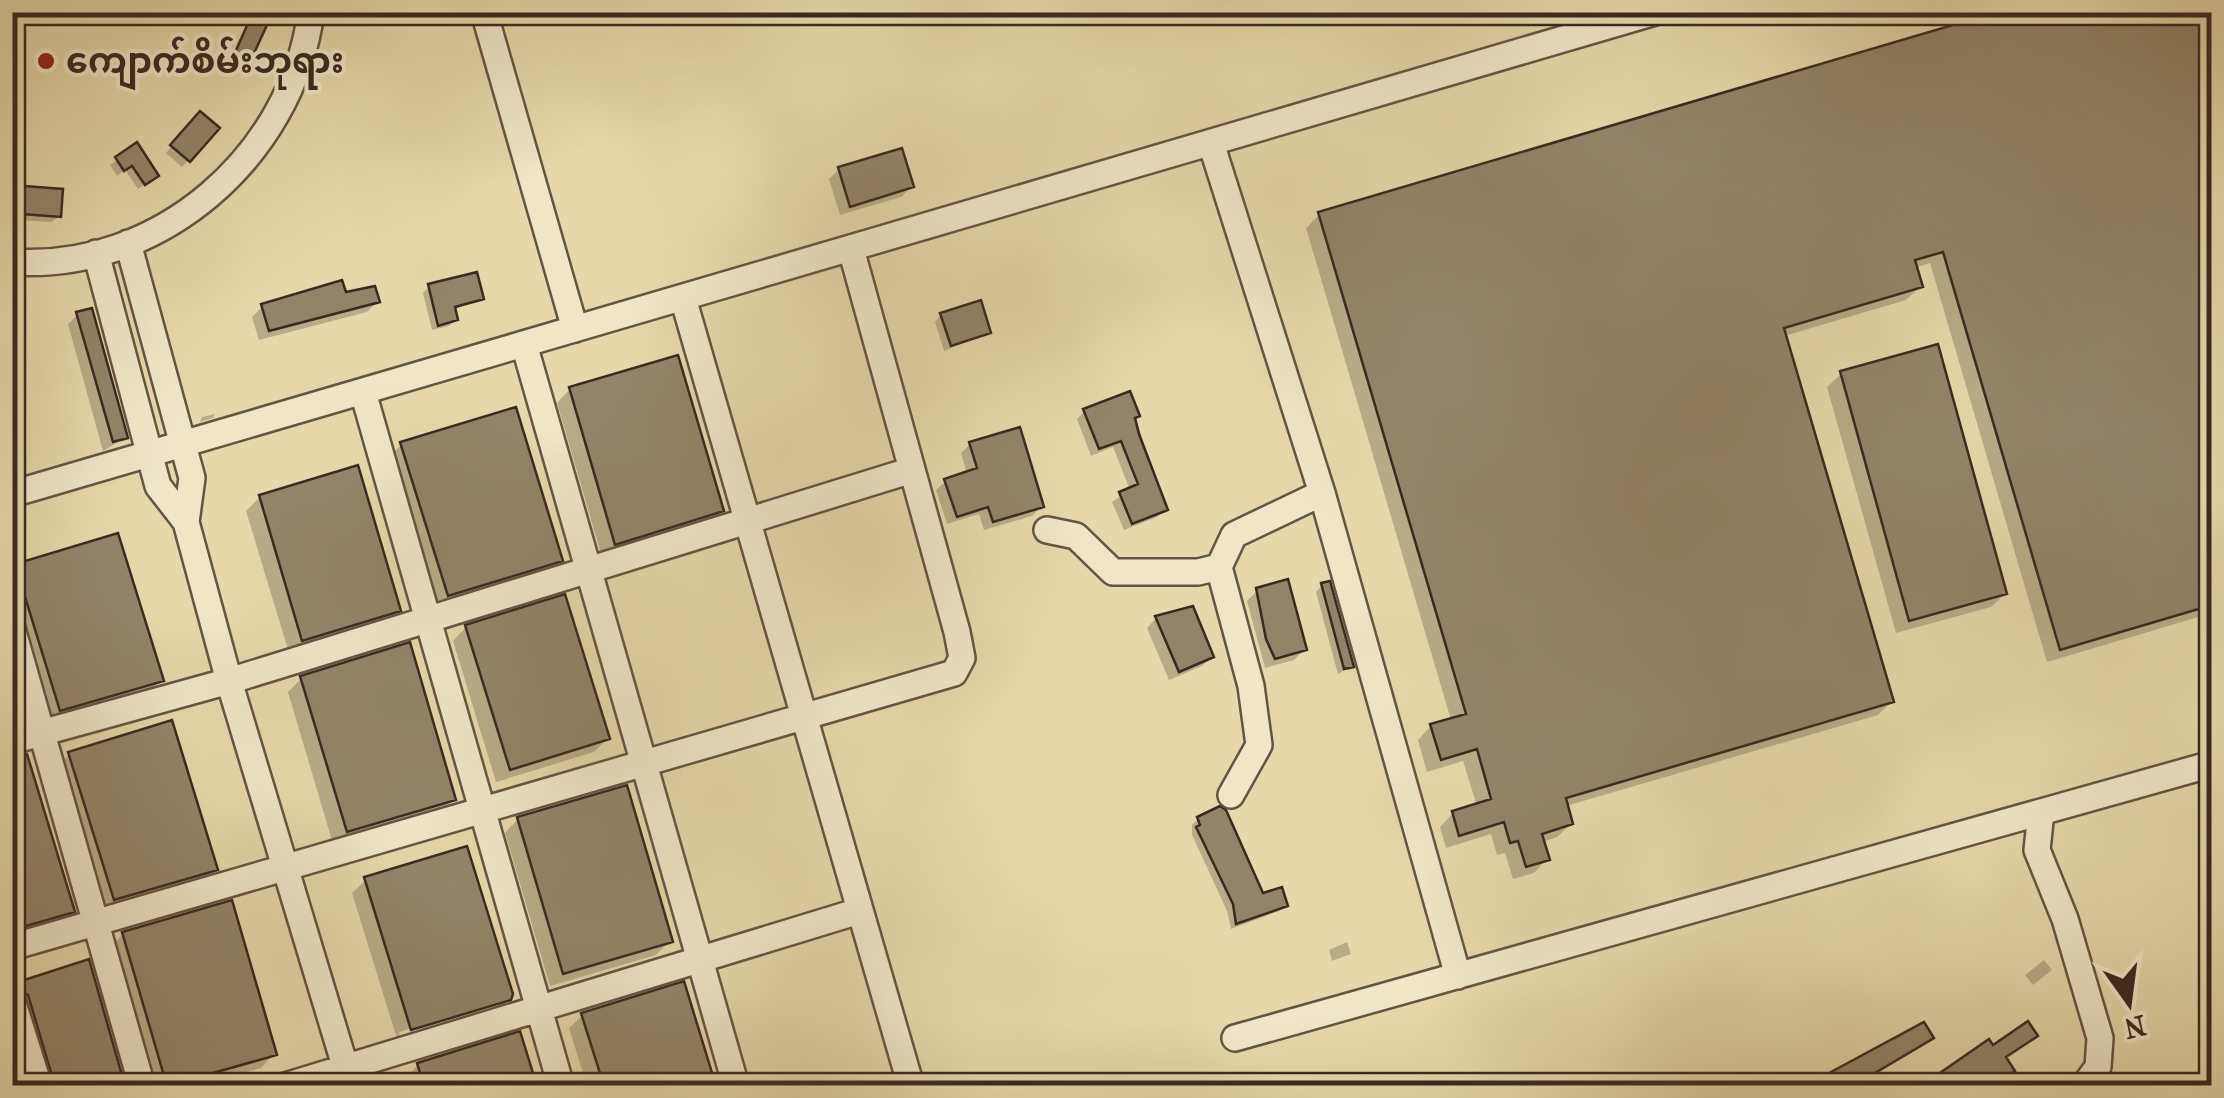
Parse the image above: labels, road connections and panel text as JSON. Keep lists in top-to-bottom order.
{
  "places": ["ကျောက်စိမ်းဘုရား"],
  "north": "bottom"
}
